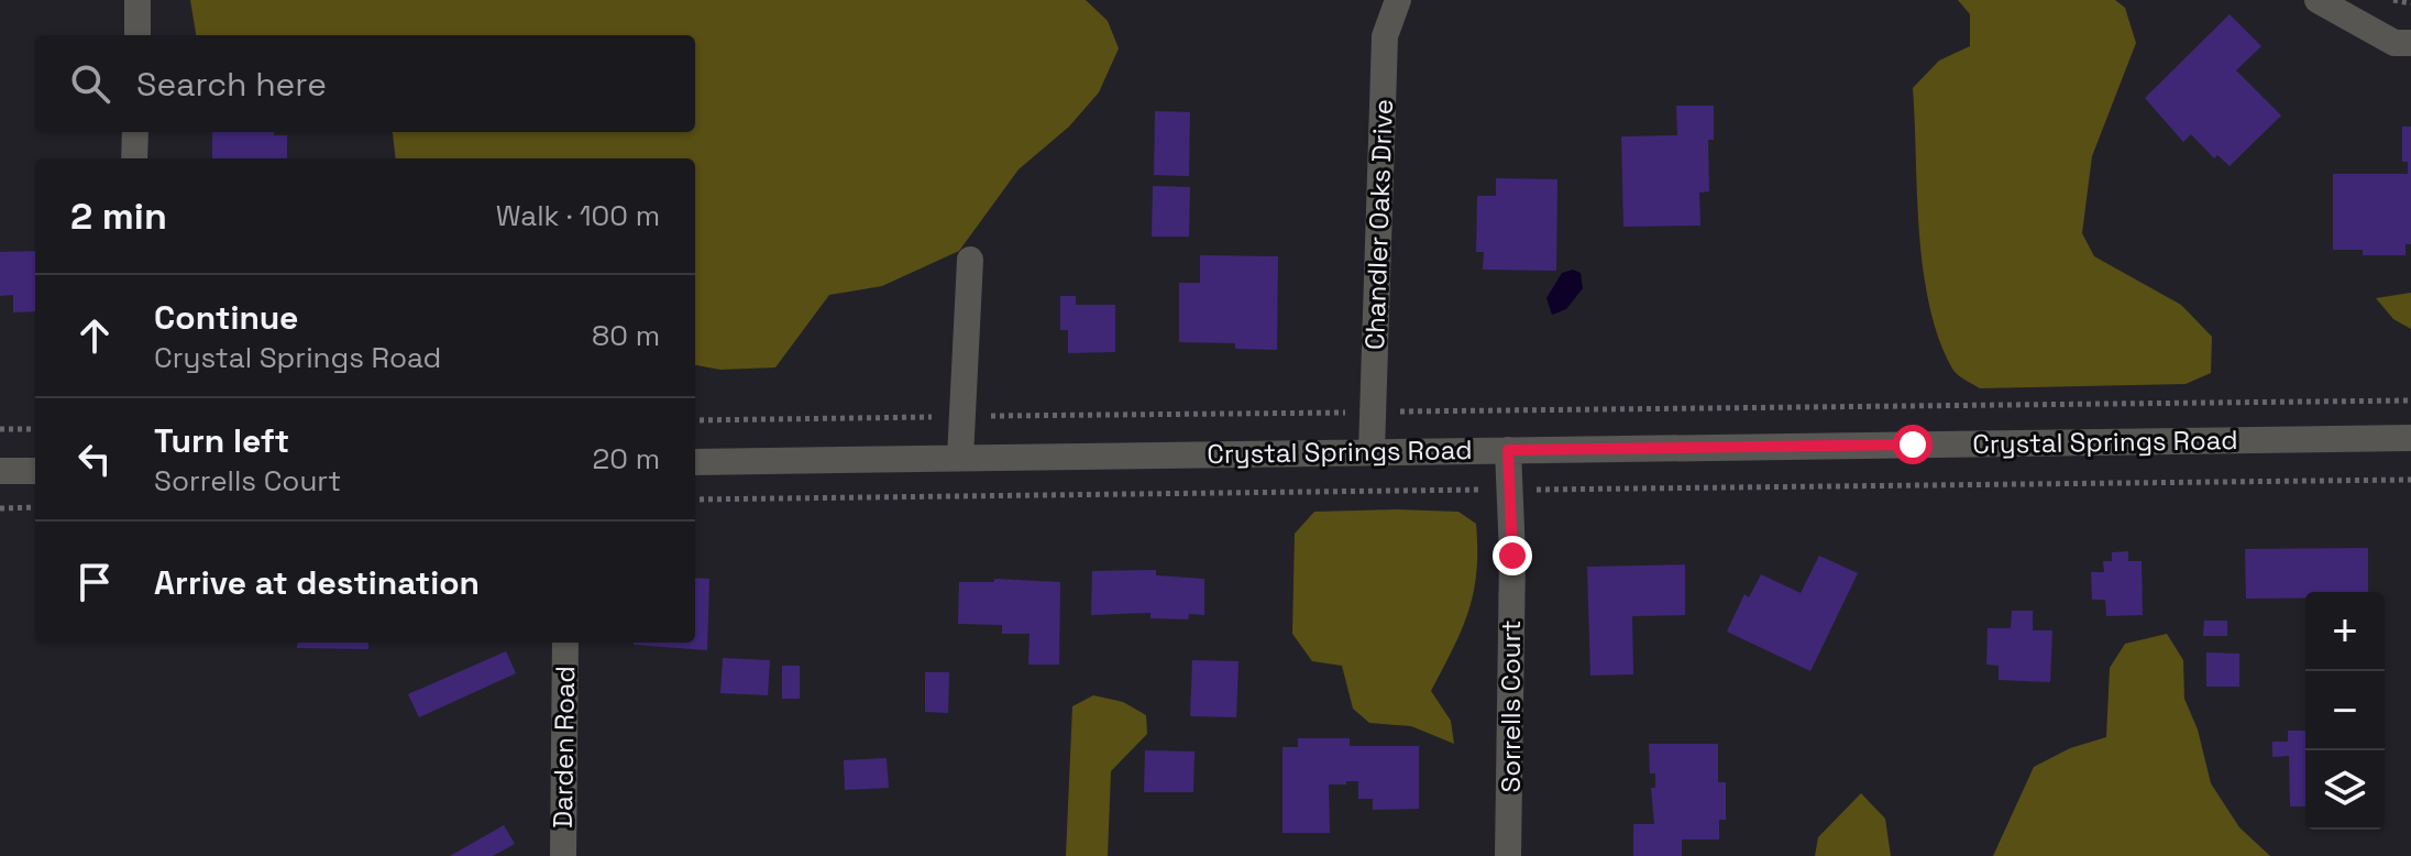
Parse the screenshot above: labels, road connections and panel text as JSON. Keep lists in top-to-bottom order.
{
  "streets": {
    "street": [
      "Chandler Oaks Drive",
      "Crystal Springs Road",
      "Sorrells Court",
      "Darden Road"
    ]
  },
  "crossings": [
    ["Chandler Oaks Drive", "Crystal Springs Road"],
    ["Crystal Springs Road", "Sorrells Court"]
  ],
  "page": {
    "search": "Search here",
    "heading": ["2 min", "Walk · 100 m"],
    "list": [
      ["Continue", "Crystal Springs Road", "80 m"],
      ["Turn left", "Sorrells Court", "20 m"],
      "Arrive at destination"
    ],
    "map_buttons": ["+", "−"]
  }
}
